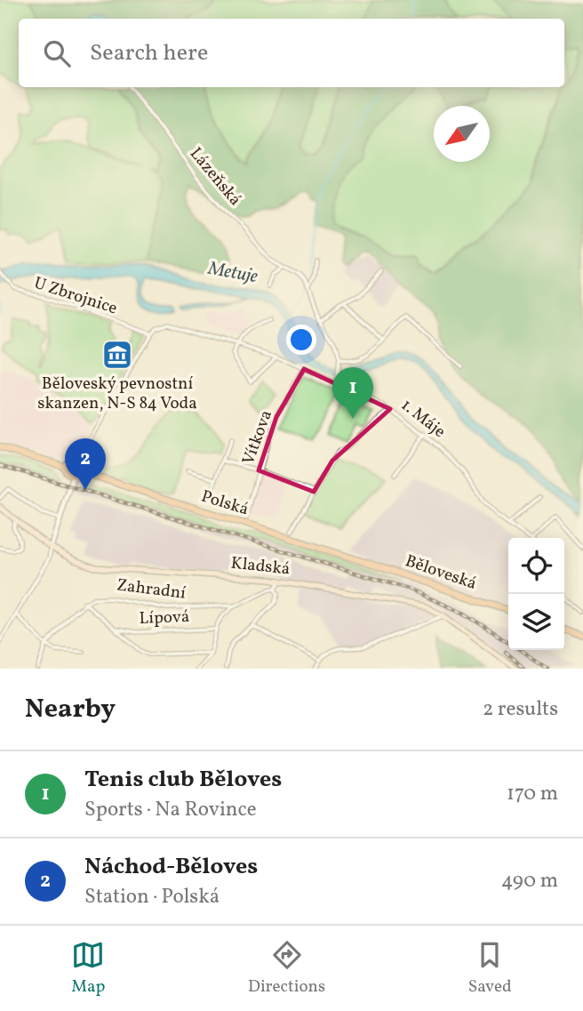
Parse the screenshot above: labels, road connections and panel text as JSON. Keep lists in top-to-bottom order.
{
  "streets": {
    "main road": ["Polská", "Kladská", "Běloveská"],
    "street": [
      "Lázeňská",
      "U Zbrojnice",
      "1. Máje",
      "Vítkova",
      "Zahradní",
      "Lípová"
    ]
  },
  "crossings": [
    ["U Zbrojnice", "1. Máje"],
    ["1. Máje", "Vítkova"],
    ["Polská", "Běloveská"]
  ],
  "water": ["Metuje"],
  "places": {
    "museum": ["Běloveský pevnostní skanzen, N-S 84 Voda"]
  },
  "north": "bottom left",
  "page": {
    "search": "Search here",
    "pins": ["1", "2"],
    "heading": ["Nearby", "2 results"],
    "list": [
      {
        "mark": "1",
        "name": "Tenis club Běloves",
        "note": "Sports · Na Rovince",
        "value": "170 m"
      },
      {
        "mark": "2",
        "name": "Náchod-Běloves",
        "note": "Station · Polská",
        "value": "490 m"
      }
    ],
    "nav": ["Map", "Directions", "Saved"]
  }
}
